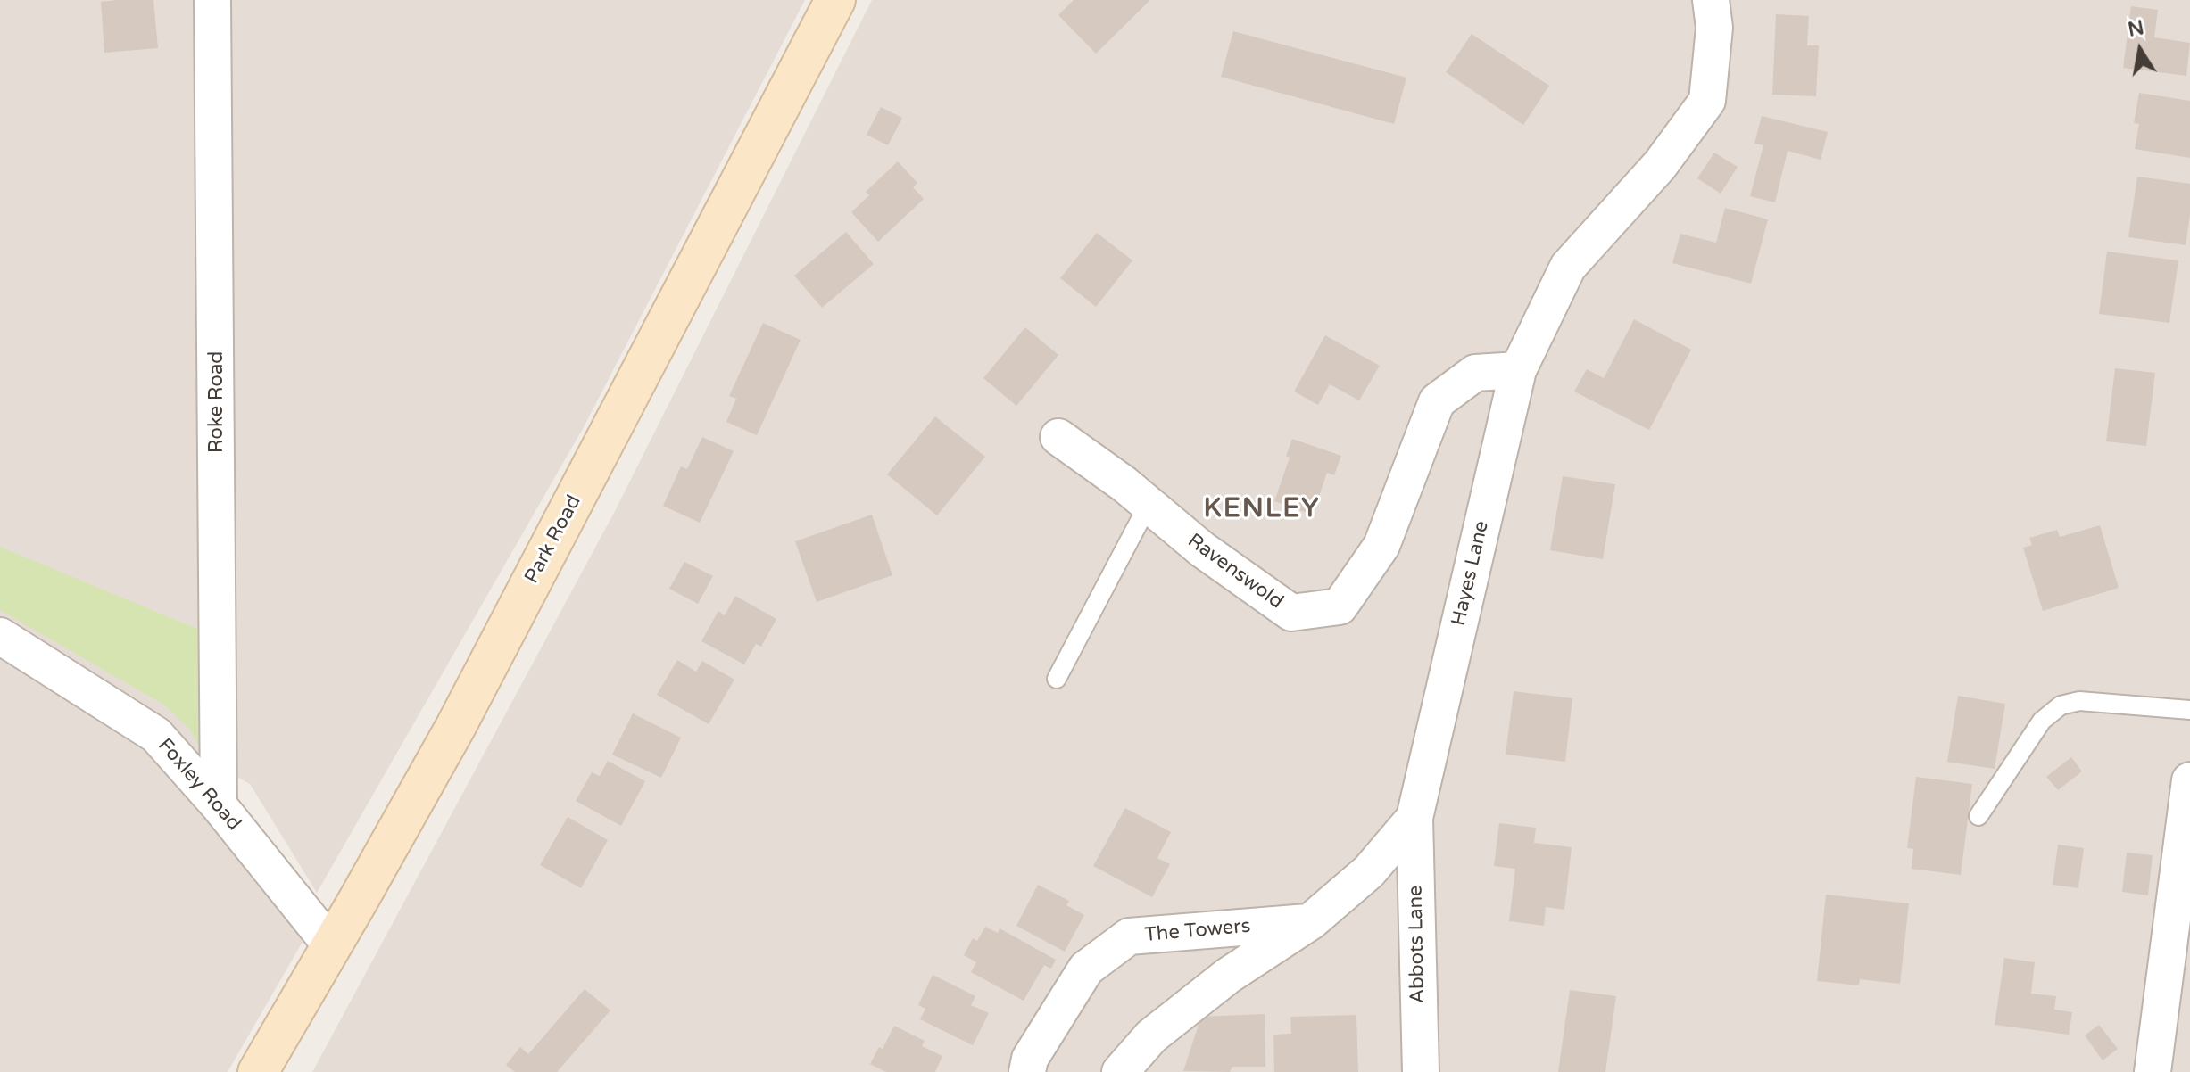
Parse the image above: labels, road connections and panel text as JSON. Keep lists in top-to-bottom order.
{
  "streets": {
    "street": [
      "Roke Road",
      "Park Road",
      "Ravenswold",
      "Hayes Lane",
      "Foxley Road",
      "The Towers",
      "Abbots Lane"
    ]
  },
  "crossings": [
    ["Roke Road", "Foxley Road"],
    ["Park Road", "Foxley Road"],
    ["Ravenswold", "Hayes Lane"],
    ["Hayes Lane", "The Towers"],
    ["Hayes Lane", "Abbots Lane"]
  ],
  "districts": ["KENLEY"],
  "north": "top"
}
